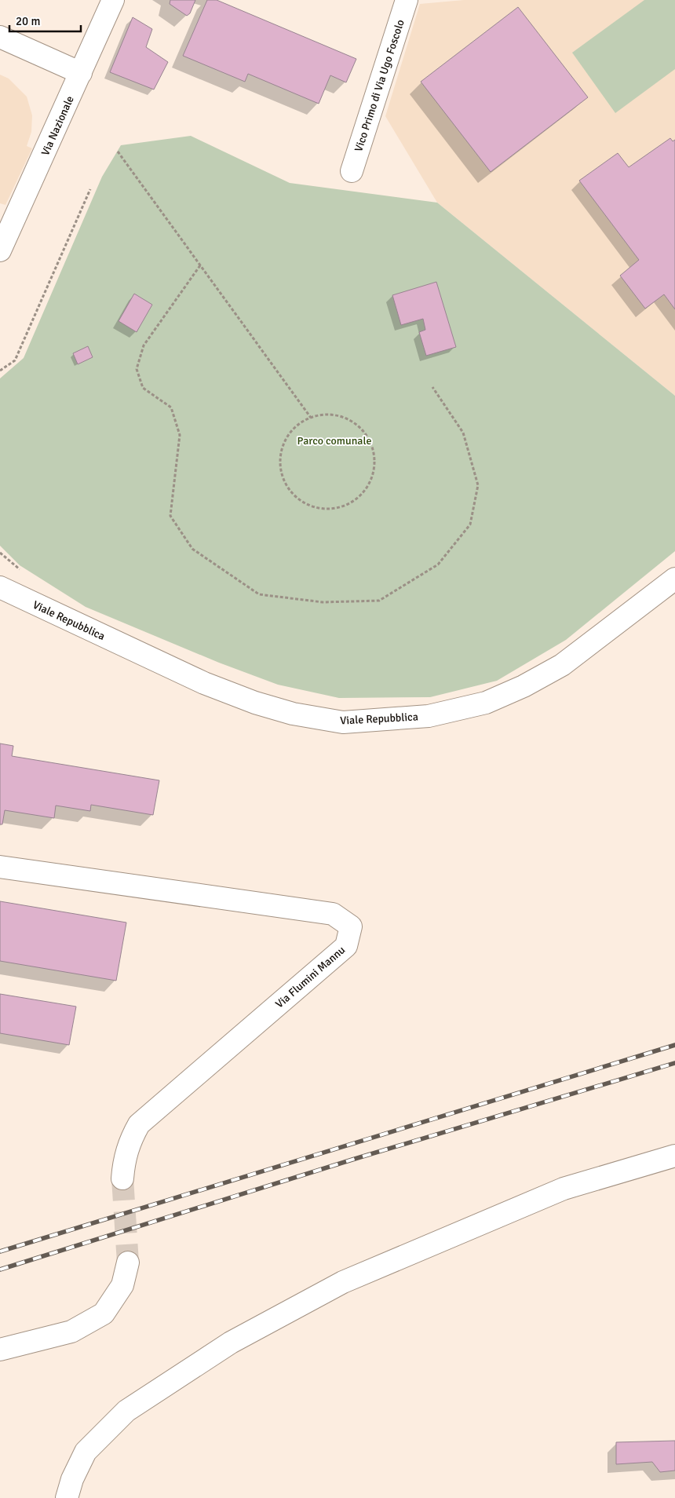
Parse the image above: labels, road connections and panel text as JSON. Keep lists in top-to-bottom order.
{
  "streets": {
    "street": [
      "Vico Primo di Via Ugo Foscolo",
      "Via Nazionale",
      "Viale Repubblica",
      "Via Flumini Mannu"
    ]
  },
  "parks": ["Parco comunale"],
  "scale_bar": "20 m"
}
